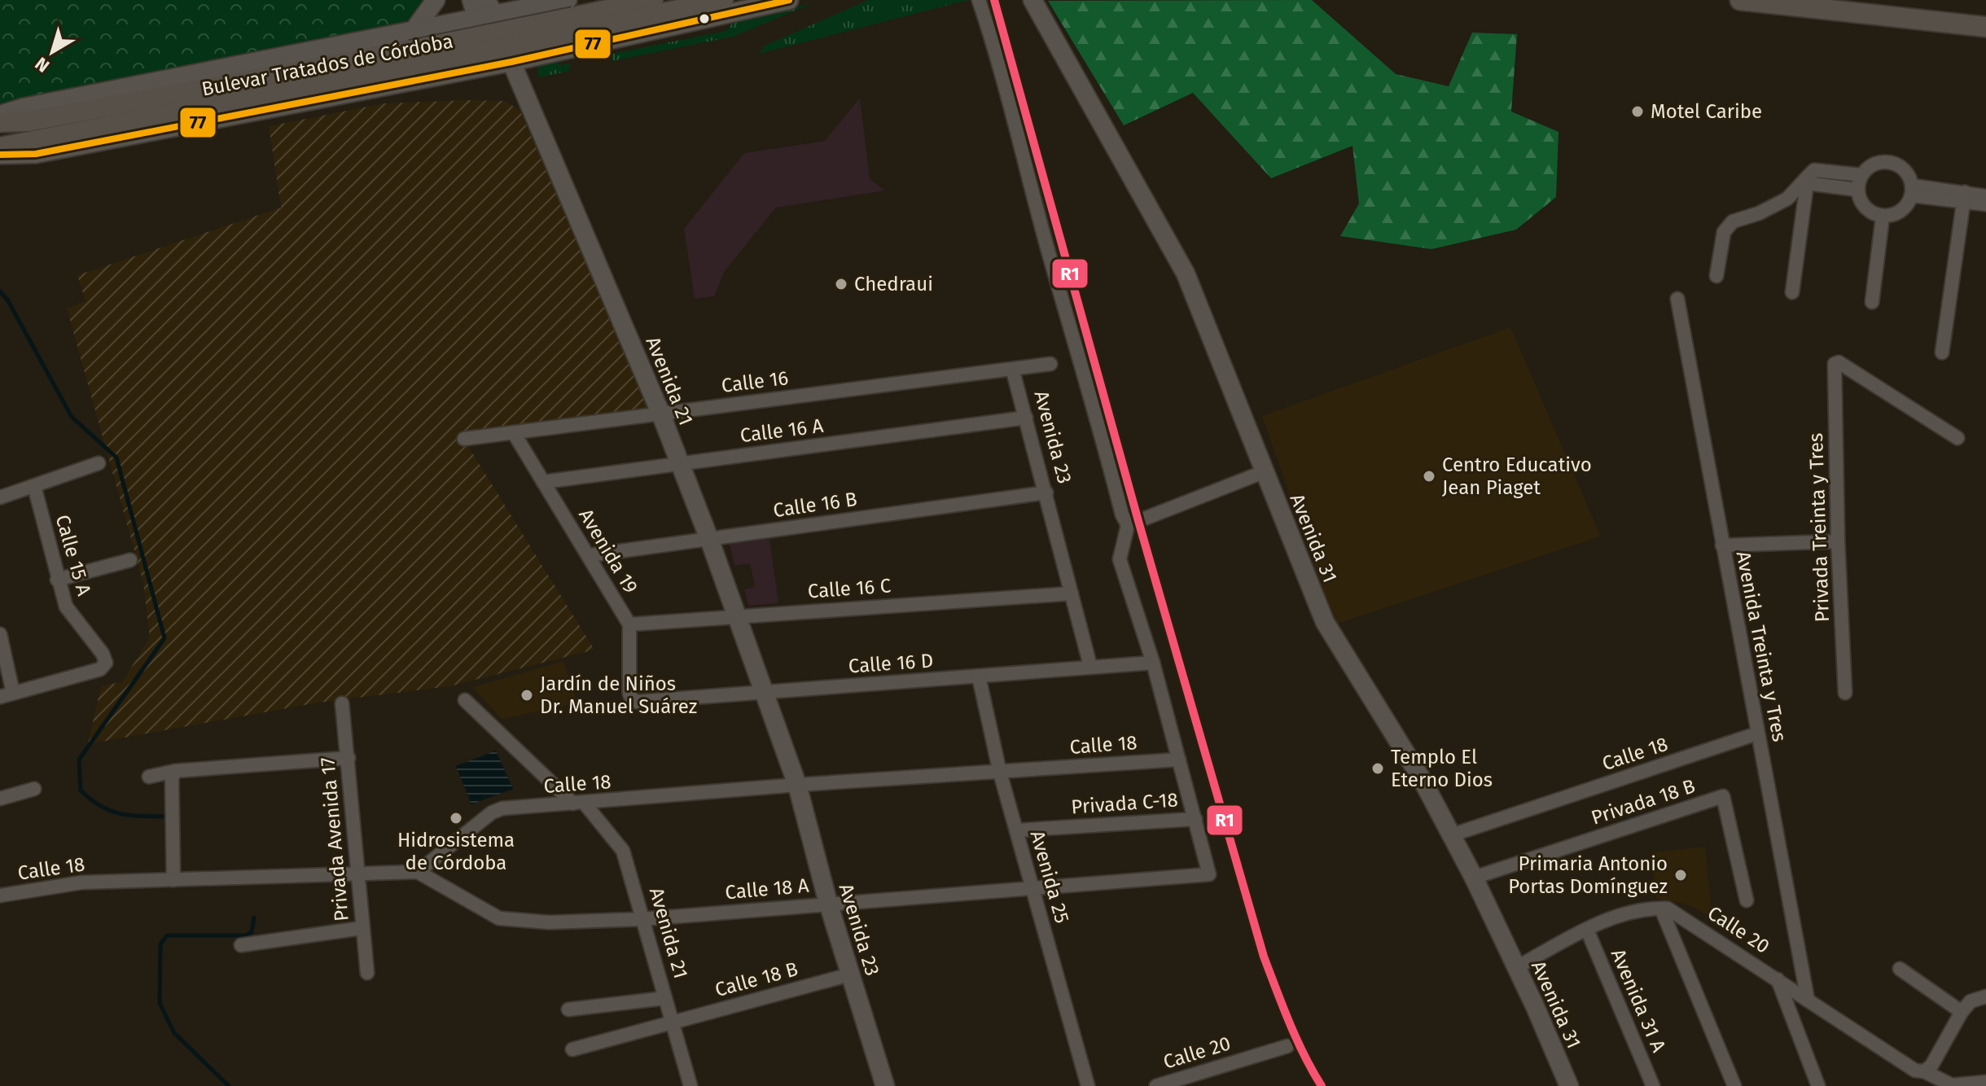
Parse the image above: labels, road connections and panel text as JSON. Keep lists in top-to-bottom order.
{
  "streets": {
    "main road": ["Bulevar Tratados de Córdoba"],
    "street": [
      "Avenida 21",
      "Calle 16",
      "Calle 16 A",
      "Avenida 23",
      "Calle 16 B",
      "Privada Treinta y Tres",
      "Avenida 31",
      "Avenida 19",
      "Calle 15 A",
      "Calle 16 C",
      "Avenida Treinta y Tres",
      "Calle 16 D",
      "Calle 18",
      "Privada 18 B",
      "Privada C-18",
      "Privada Avenida 17",
      "Avenida 25",
      "Calle 18 A",
      "Calle 20",
      "Calle 18 B",
      "Avenida 31 A"
    ]
  },
  "crossings": [
    ["Bulevar Tratados de Córdoba", "Avenida 21"],
    ["Avenida 21", "Calle 16"],
    ["Avenida 21", "Calle 16 A"],
    ["Avenida 21", "Avenida 23"],
    ["Avenida 21", "Calle 16 B"],
    ["Avenida 21", "Calle 16 C"],
    ["Avenida 21", "Calle 16 D"],
    ["Avenida 21", "Calle 18"],
    ["Avenida 21", "Calle 18 A"],
    ["Avenida 21", "Calle 18 B"],
    ["Calle 16", "Avenida 23"],
    ["Calle 16", "Avenida 19"],
    ["Calle 16 A", "Avenida 23"],
    ["Calle 16 A", "Avenida 19"],
    ["Avenida 23", "Calle 16 B"],
    ["Avenida 23", "Calle 16 C"],
    ["Avenida 23", "Calle 16 D"],
    ["Avenida 23", "Calle 18"],
    ["Avenida 23", "Calle 18 A"],
    ["Avenida 23", "Calle 18 B"],
    ["Calle 16 B", "Avenida 19"],
    ["Avenida 31", "Calle 18"],
    ["Avenida 31", "Privada 18 B"],
    ["Avenida 19", "Calle 16 C"],
    ["Avenida 19", "Calle 16 D"],
    ["Avenida Treinta y Tres", "Calle 18"],
    ["Avenida Treinta y Tres", "Calle 20"],
    ["Calle 16 D", "Avenida 25"],
    ["Calle 18", "Privada Avenida 17"],
    ["Calle 18", "Avenida 25"],
    ["Calle 18", "Calle 18 A"],
    ["Privada C-18", "Avenida 25"],
    ["Privada C-18", "Calle 18 A"],
    ["Avenida 25", "Calle 18 A"]
  ],
  "places": [
    "Motel Caribe",
    "Chedraui",
    "Centro Educativo Jean Piaget",
    "Jardín de Niños Dr. Manuel Suárez",
    "Templo El Eterno Dios",
    "Hidrosistema de Córdoba",
    "Primaria Antonio Portas Domínguez"
  ],
  "lines": ["transit line R1", "transit line 77"],
  "north": "bottom left"
}
